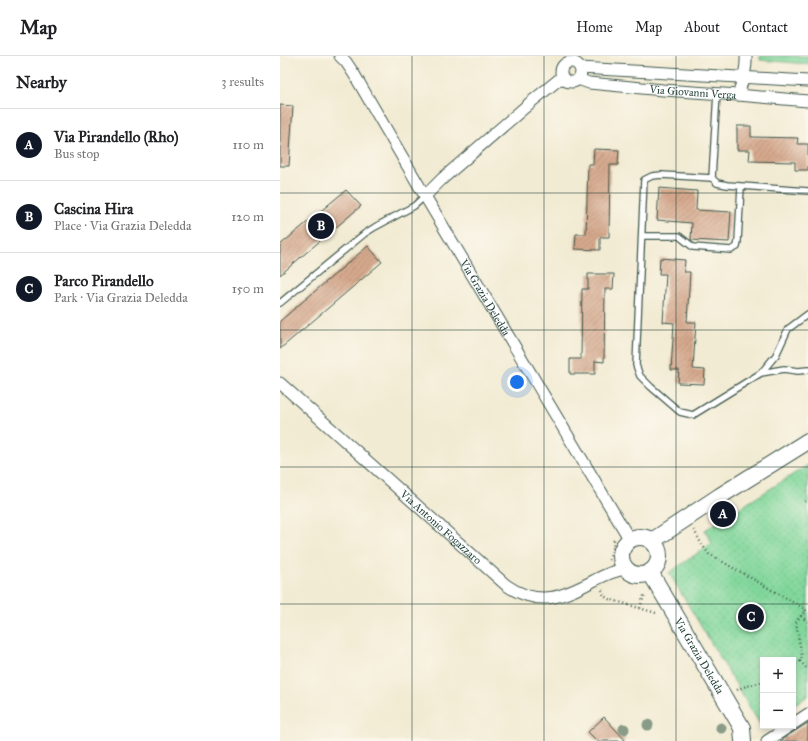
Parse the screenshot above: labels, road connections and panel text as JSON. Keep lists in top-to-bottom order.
{
  "streets": {
    "street": ["Via Giovanni Verga", "Via Grazia Deledda", "Via Antonio Fogazzaro"]
  },
  "crossings": [
    ["Via Grazia Deledda", "Via Antonio Fogazzaro"]
  ],
  "page": {
    "header": "Map",
    "nav": [
      "Home",
      "Map",
      "About",
      "Contact"
    ],
    "heading": ["Nearby", "3 results"],
    "list": [
      {
        "mark": "A",
        "name": "Via Pirandello (Rho)",
        "note": "Bus stop",
        "value": "110 m"
      },
      {
        "mark": "B",
        "name": "Cascina Hira",
        "note": "Place · Via Grazia Deledda",
        "value": "120 m"
      },
      {
        "mark": "C",
        "name": "Parco Pirandello",
        "note": "Park · Via Grazia Deledda",
        "value": "150 m"
      }
    ],
    "pins": ["B", "A", "C"],
    "map_buttons": ["+", "−"]
  }
}
